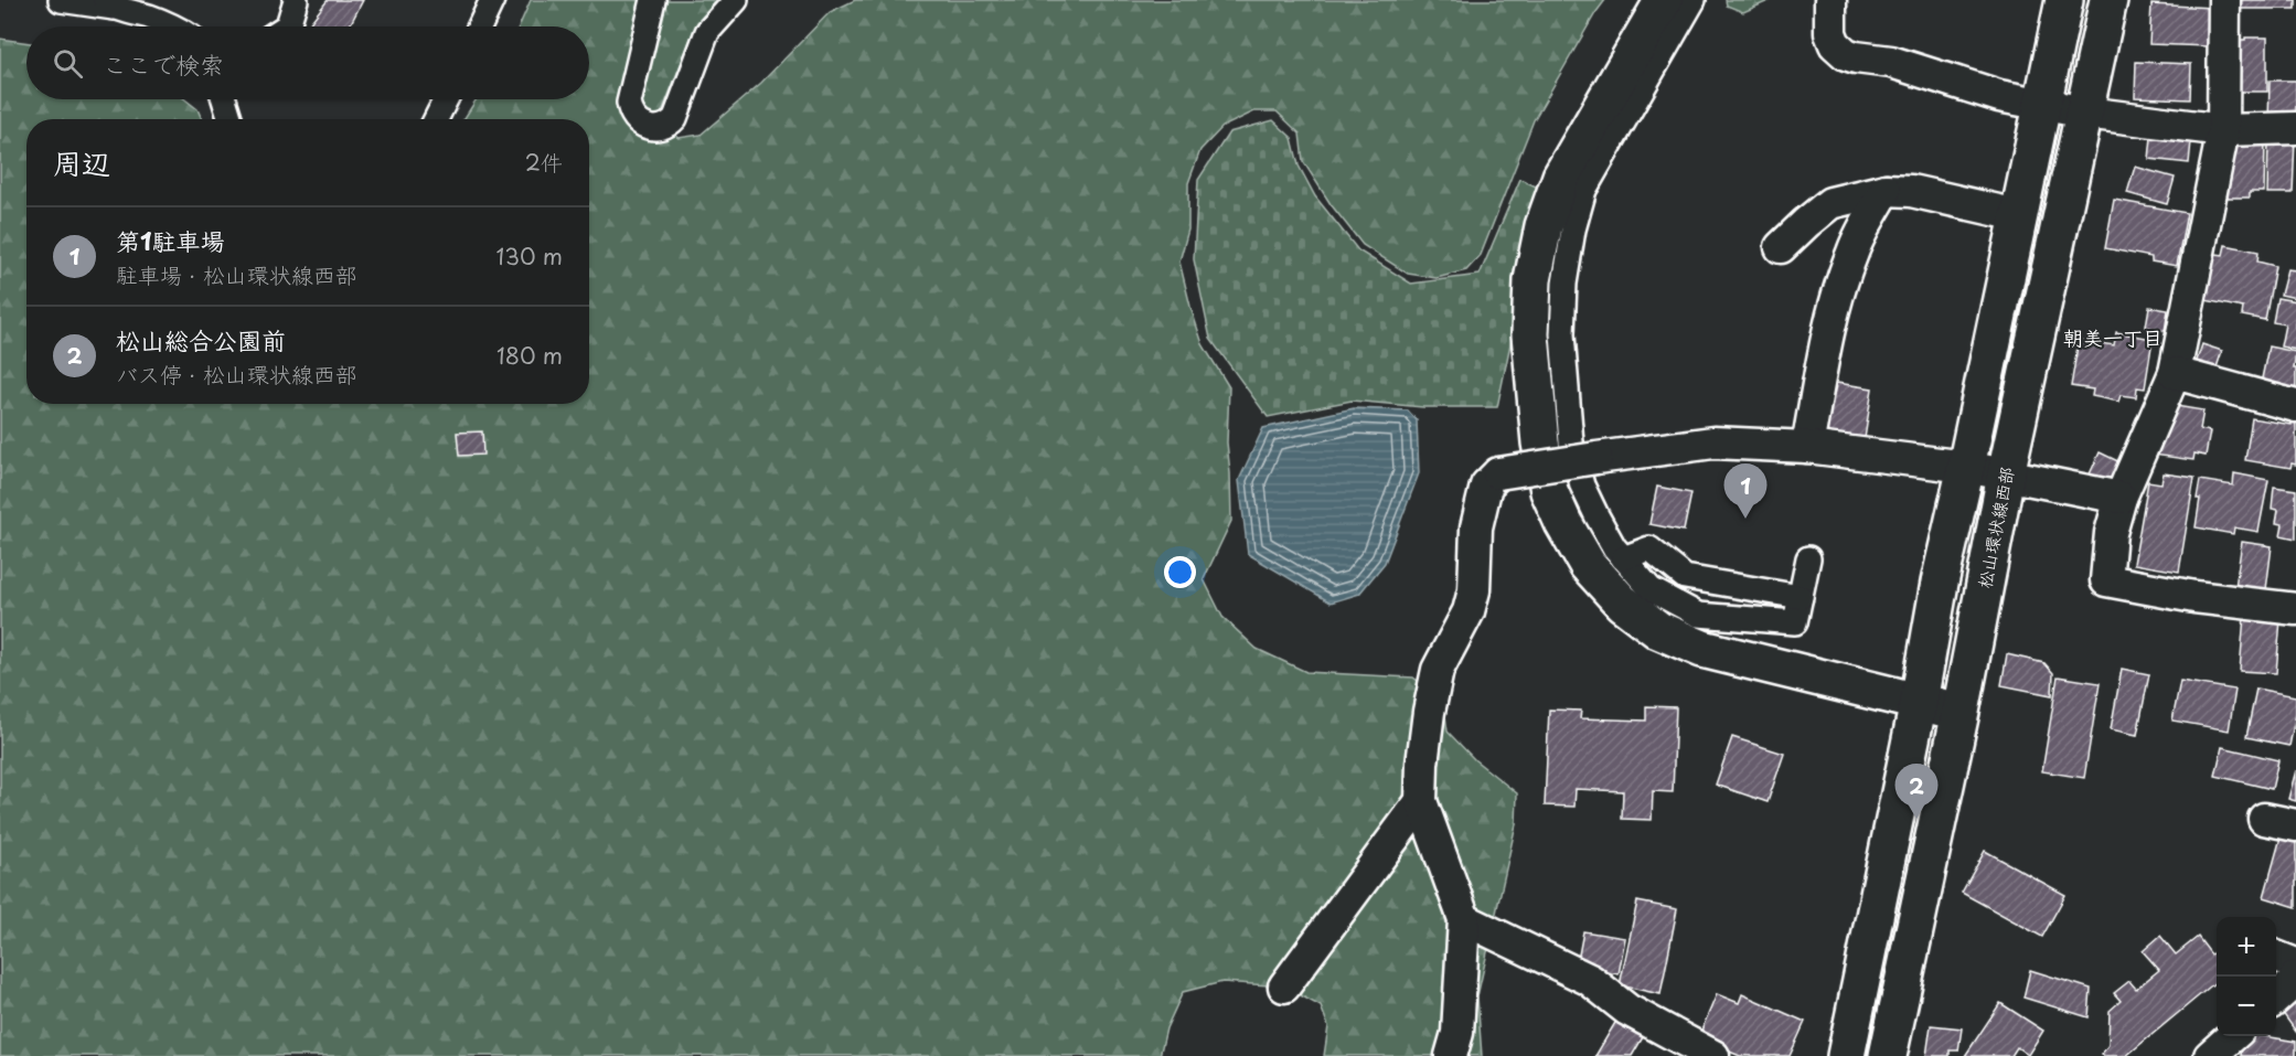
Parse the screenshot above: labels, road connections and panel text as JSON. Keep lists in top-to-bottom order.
{
  "streets": {
    "street": ["松山環状線西部"]
  },
  "districts": ["朝美一丁目"],
  "page": {
    "search": "ここで検索",
    "heading": ["周辺", "2件"],
    "list": [
      {
        "mark": "1",
        "name": "第1駐車場",
        "note": "駐車場 · 松山環状線西部",
        "value": "130 m"
      },
      {
        "mark": "2",
        "name": "松山総合公園前",
        "note": "バス停 · 松山環状線西部",
        "value": "180 m"
      }
    ],
    "pins": ["1", "2"],
    "map_buttons": ["+", "−"]
  }
}
